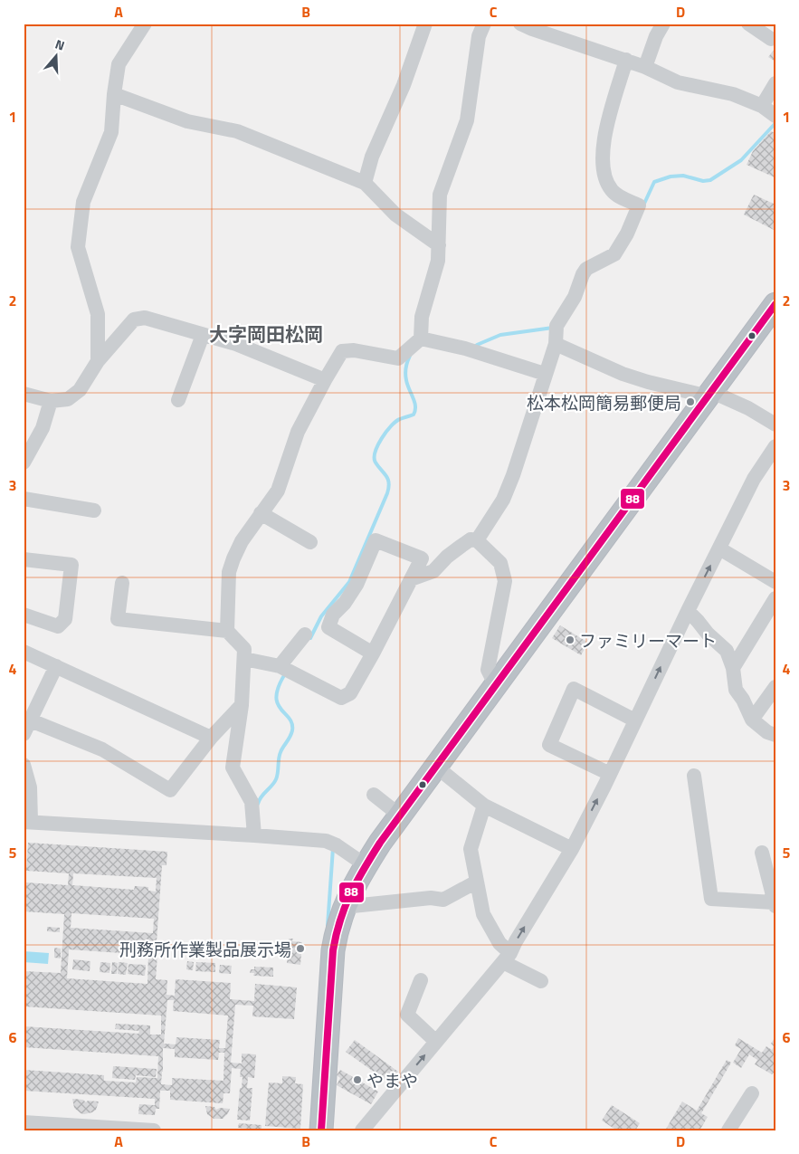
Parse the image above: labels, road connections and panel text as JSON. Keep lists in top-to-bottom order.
{
  "districts": ["大字岡田松岡"],
  "places": [
    "松本松岡簡易郵便局",
    "ファミリーマート",
    "刑務所作業製品展示場",
    "やまや"
  ],
  "lines": ["transit line 88"],
  "north": "top",
  "grid": {
    "columns": [
      "A",
      "B",
      "C",
      "D"
    ],
    "rows": [
      "1",
      "2",
      "3",
      "4",
      "5",
      "6"
    ]
  }
}
